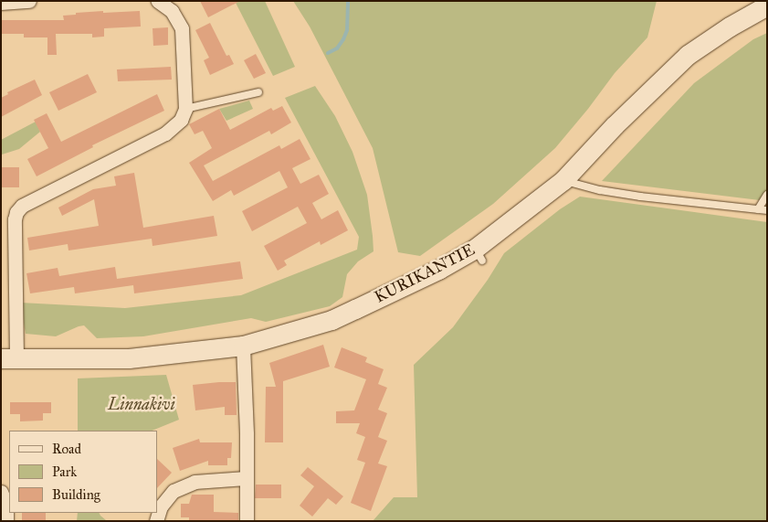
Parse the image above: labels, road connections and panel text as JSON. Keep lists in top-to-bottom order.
{
  "streets": {
    "main road": ["KURIKANTIE"]
  },
  "parks": ["Linnakivi"],
  "legend": ["Road", "Park", "Building"]
}
